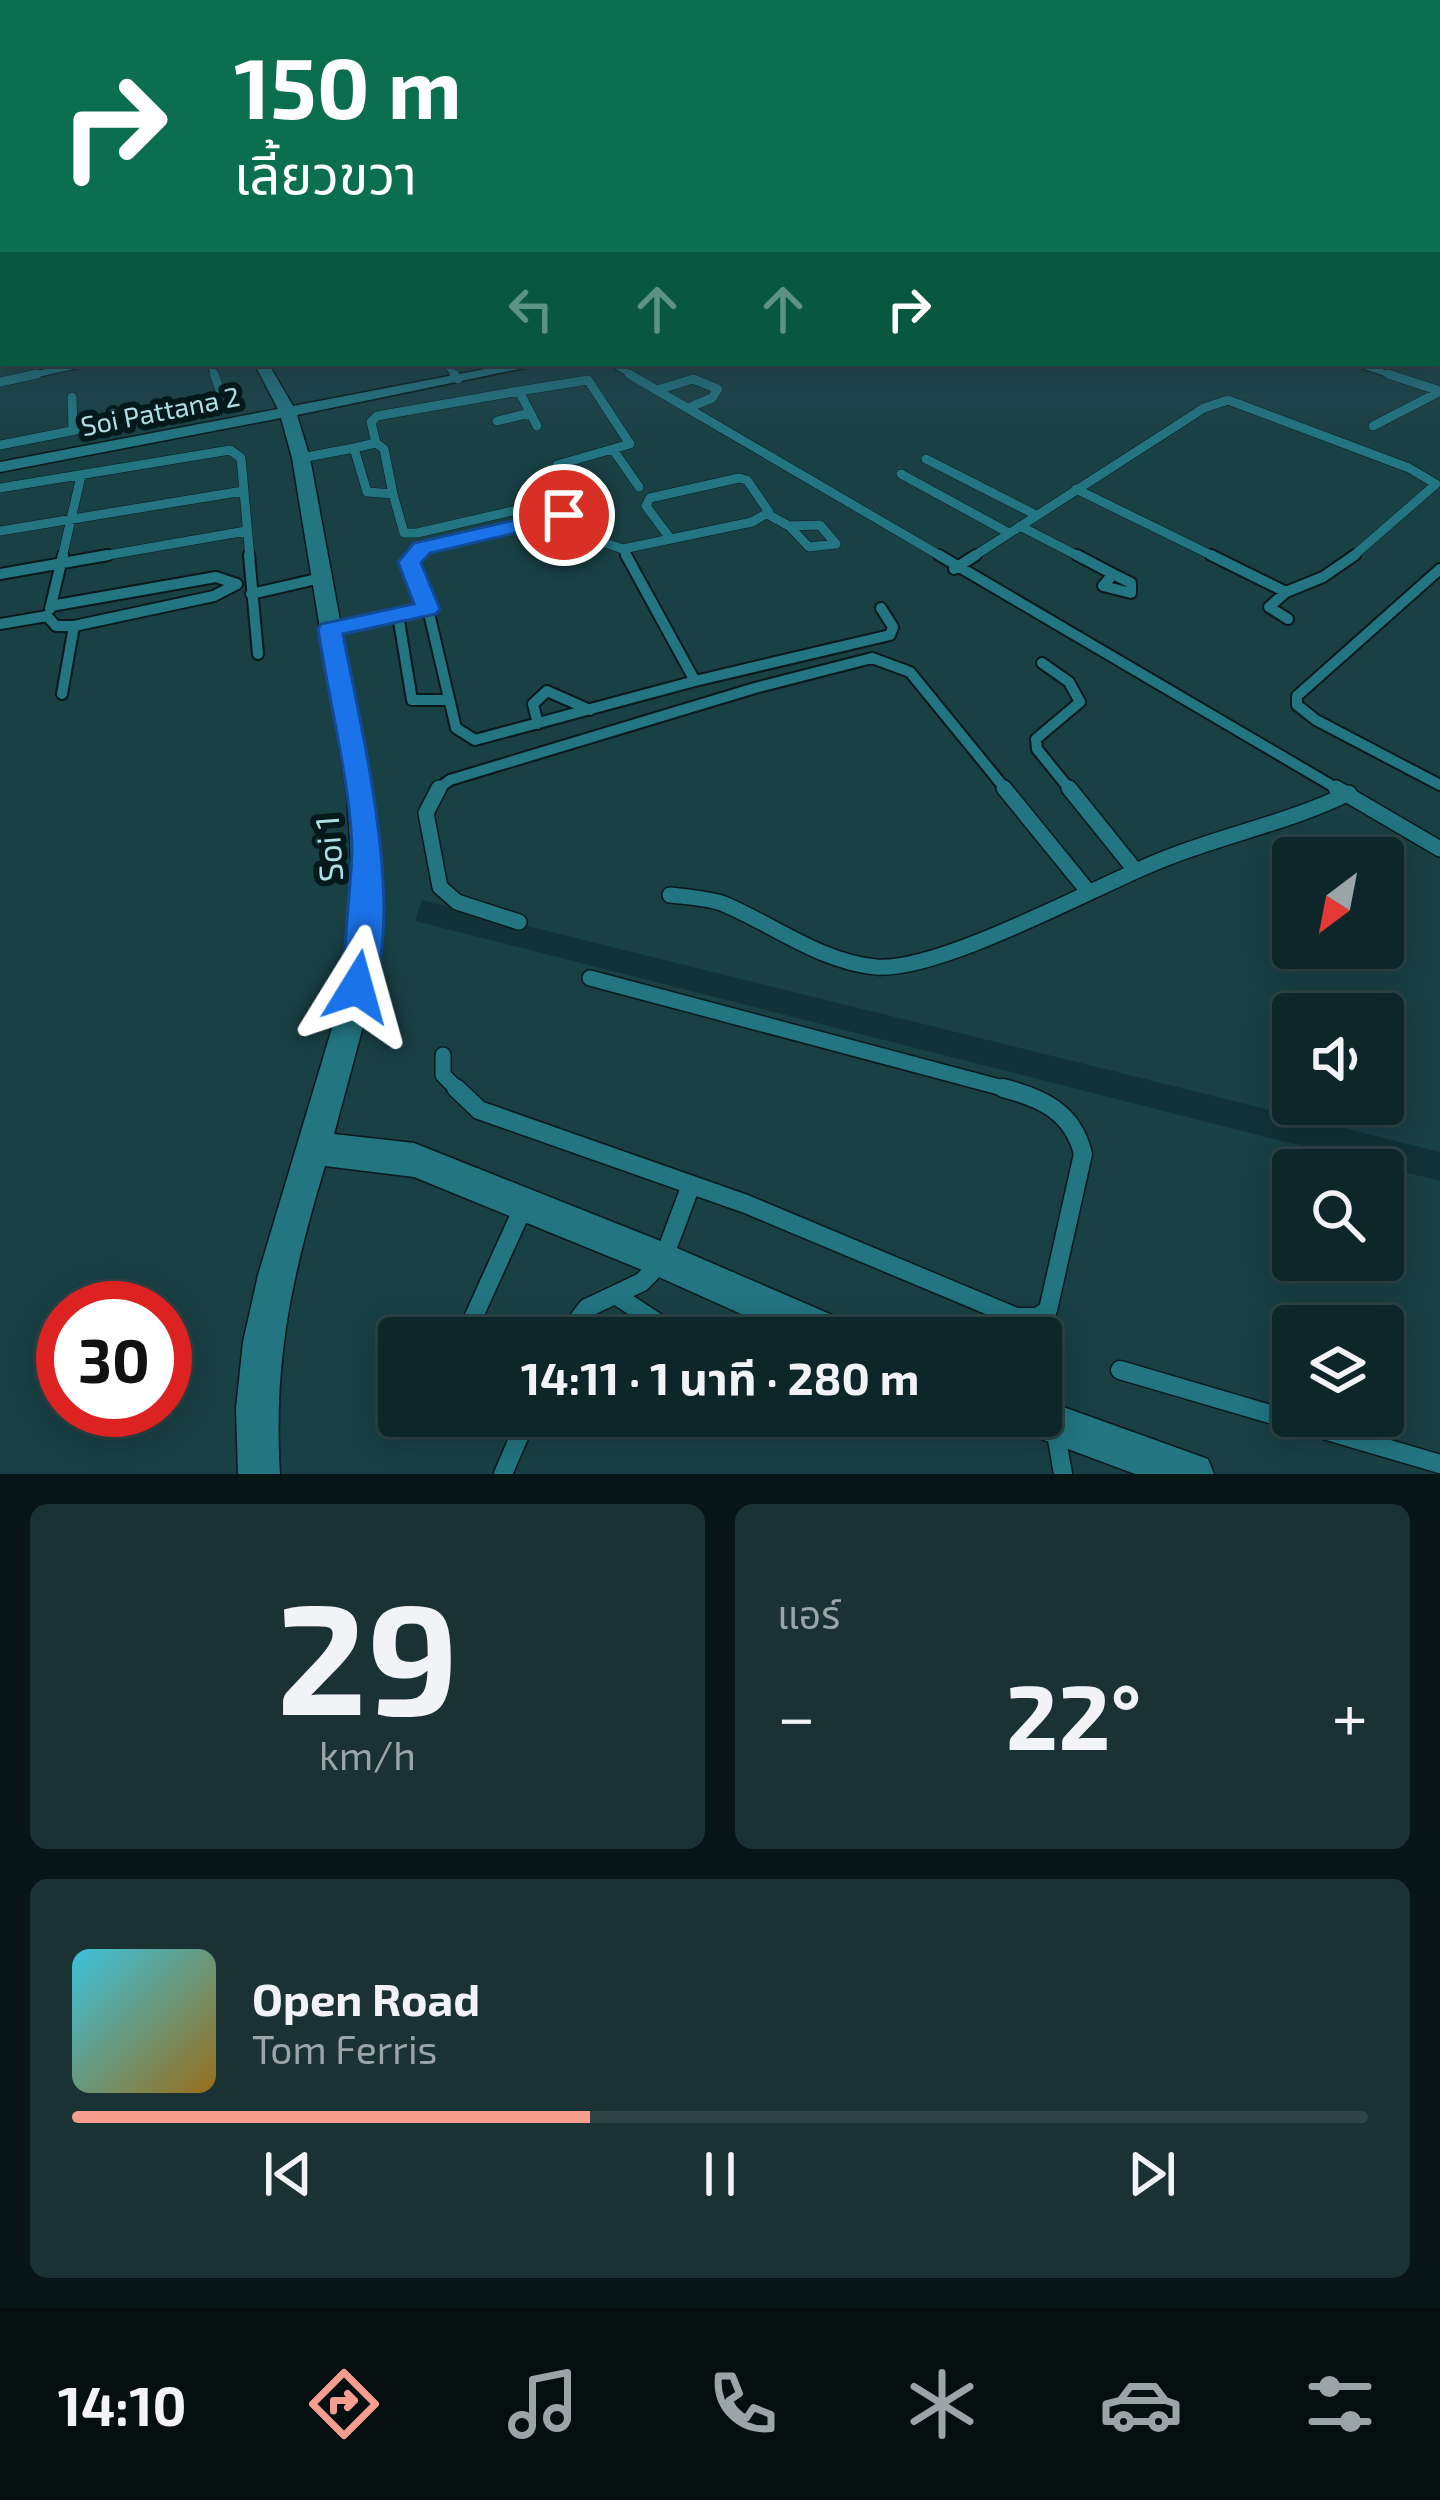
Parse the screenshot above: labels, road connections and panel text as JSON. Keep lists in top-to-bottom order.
{
  "streets": {
    "street": ["Soi Pattana 2", "Soi 1"]
  },
  "crossings": [
    ["Soi Pattana 2", "Soi 1"]
  ],
  "north": "bottom left",
  "page": {
    "turn": ["150 m", "เลี้ยวขวา"],
    "limit": "30",
    "trip": "14:11 · 1 นาที · 280 m",
    "tile": [
      ["29", "km/h"],
      "แอร์"
    ],
    "heat": ["−", "22°", "+"],
    "song": ["Open Road", "Tom Ferris"],
    "tabs": "14:10"
  }
}
